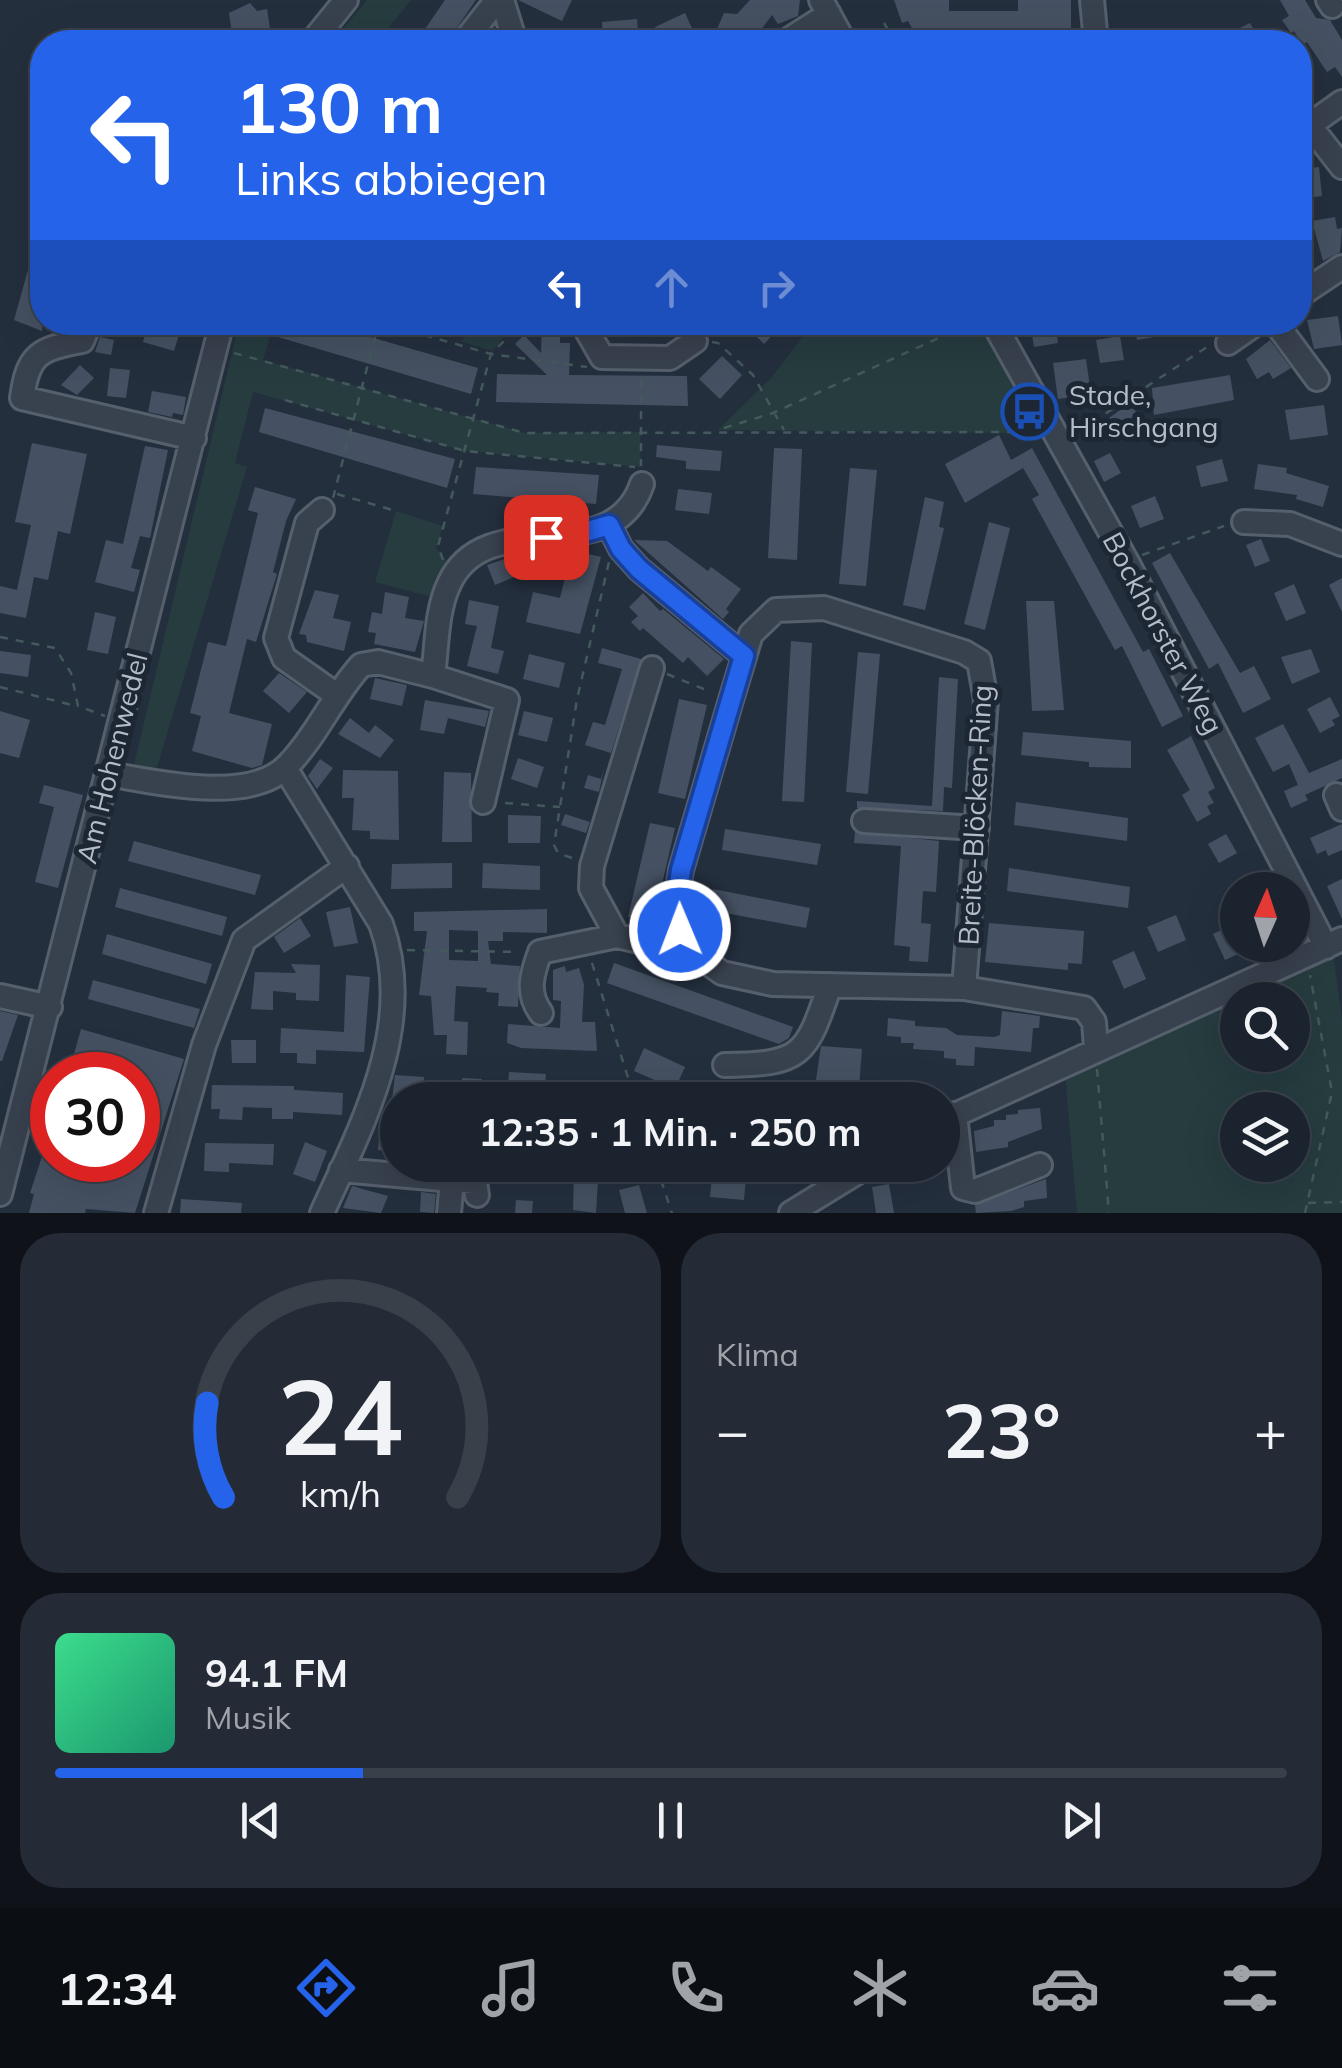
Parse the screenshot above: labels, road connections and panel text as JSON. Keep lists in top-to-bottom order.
{
  "streets": {
    "street": ["Bockhorster Weg", "Am Hohenwedel", "Breite-Blöcken-Ring"]
  },
  "places": {
    "bus stop": ["Stade, Hirschgang"]
  },
  "north": "top",
  "page": {
    "turn": ["130 m", "Links abbiegen"],
    "limit": "30",
    "trip": "12:35 · 1 Min. · 250 m",
    "tile": "Klima",
    "heat": ["−", "23°", "+"],
    "song": ["94.1 FM", "Musik"],
    "tabs": "12:34",
    "gauge": ["24", "km/h"]
  }
}
